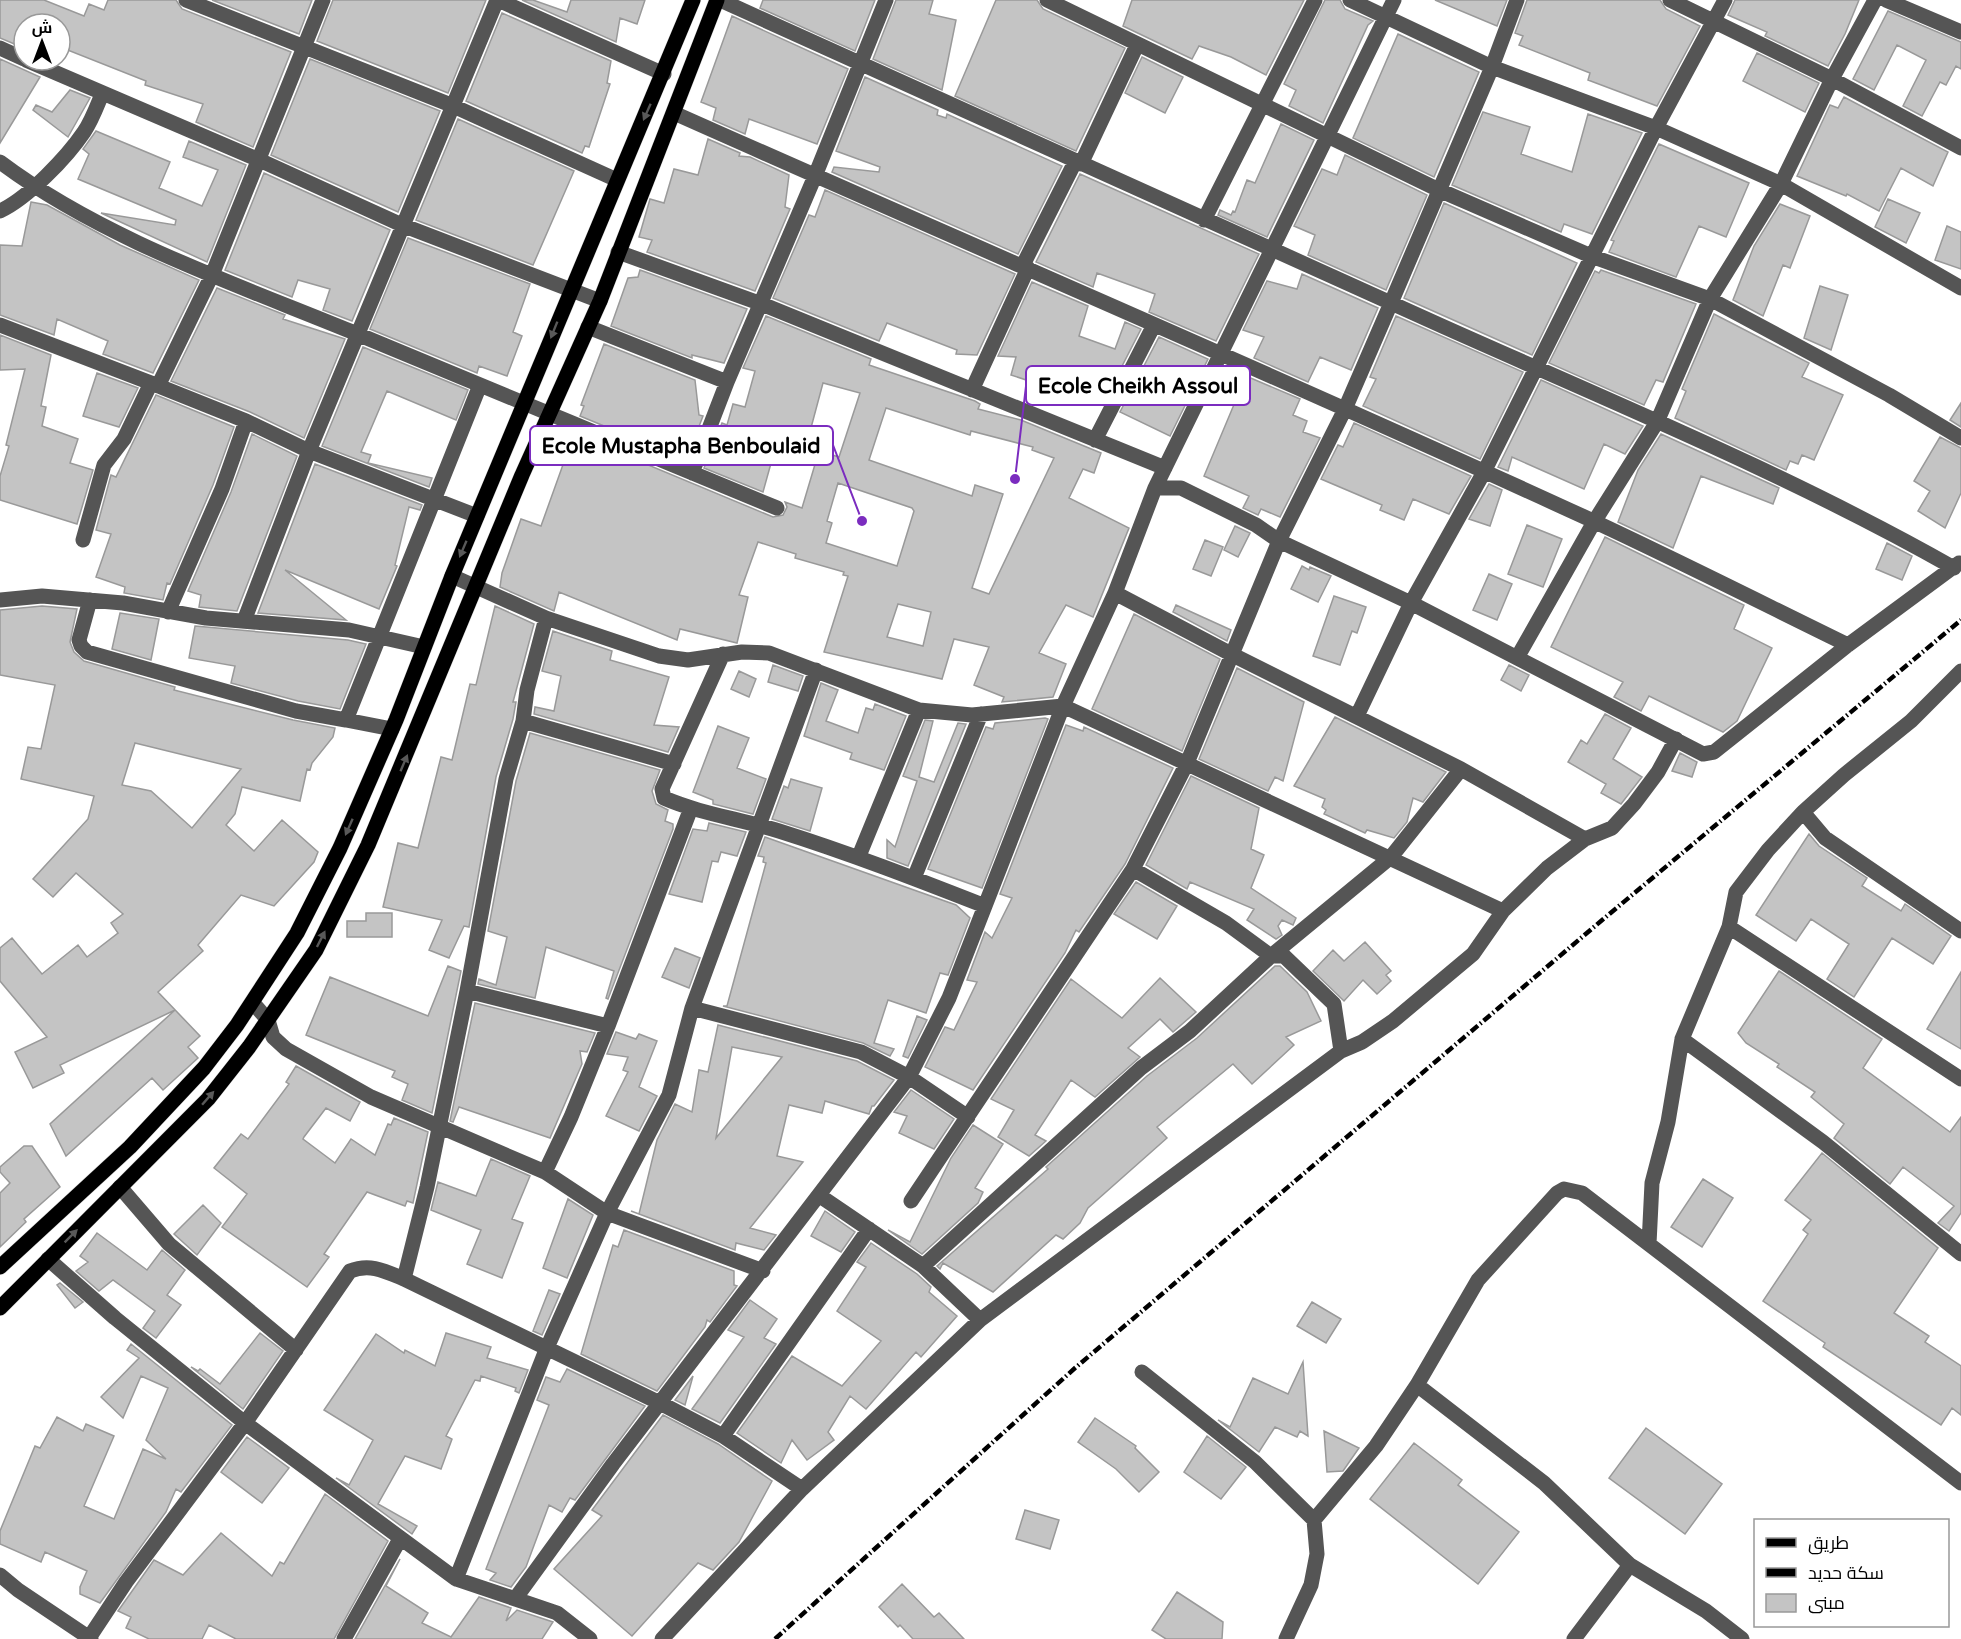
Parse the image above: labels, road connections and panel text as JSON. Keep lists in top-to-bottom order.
{
  "places": ["Ecole Cheikh Assoul", "Ecole Mustapha Benboulaid"],
  "legend": ["طريق", "سكة حديد", "مبنى"],
  "north": "top"
}
